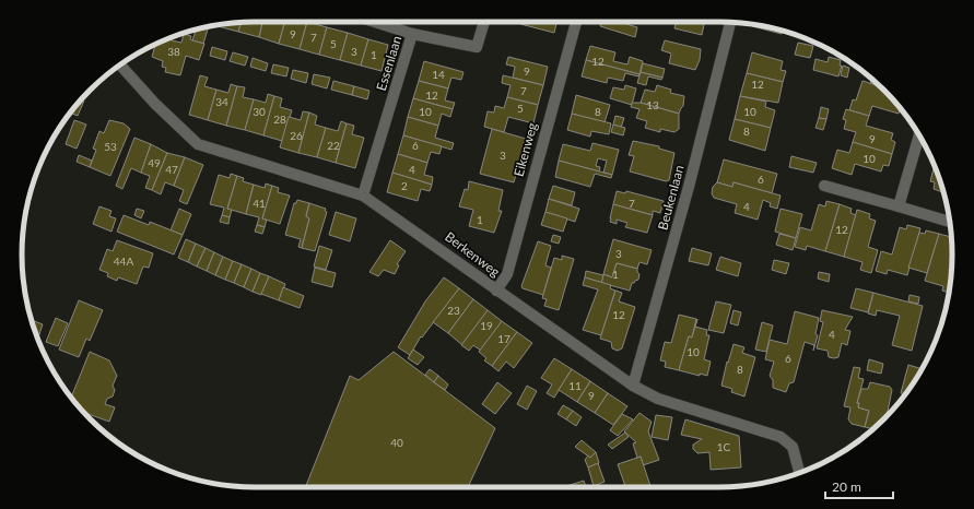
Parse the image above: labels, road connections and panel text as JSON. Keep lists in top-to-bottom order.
{
  "streets": {
    "street": [
      "Essenlaan",
      "Eikenweg",
      "Beukenlaan",
      "Berkenweg"
    ]
  },
  "crossings": [
    ["Essenlaan", "Berkenweg"],
    ["Eikenweg", "Berkenweg"],
    ["Beukenlaan", "Berkenweg"]
  ],
  "house_numbers": [
    "9",
    "7",
    "5",
    "38",
    "3",
    "1",
    "12",
    "9",
    "14",
    "12",
    "7",
    "12",
    "34",
    "13",
    "5",
    "30",
    "10",
    "8",
    "10",
    "28",
    "8",
    "26",
    "9",
    "22",
    "6",
    "53",
    "3",
    "10",
    "49",
    "47",
    "4",
    "6",
    "2",
    "41",
    "7",
    "4",
    "1",
    "12",
    "3",
    "44A",
    "1",
    "23",
    "12",
    "19",
    "4",
    "17",
    "10",
    "6",
    "8",
    "11",
    "9",
    "40",
    "1C"
  ],
  "scale_bar": "20 m"
}
